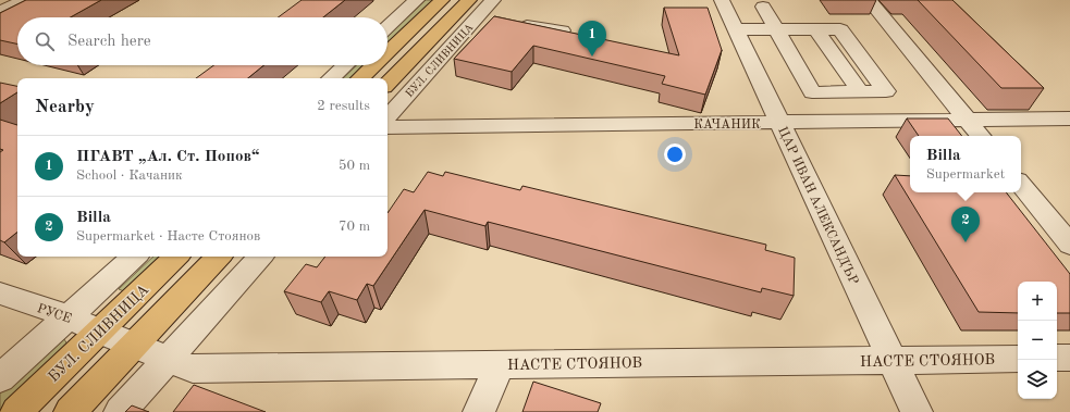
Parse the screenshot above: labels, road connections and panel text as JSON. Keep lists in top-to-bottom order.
{
  "streets": {
    "main road": ["БУЛ. СЛИВНИЦА"],
    "street": [
      "КАЧАНИК",
      "ЦАР ИВАН АЛЕКСАНДЪР",
      "РУСЕ",
      "НАСТЕ СТОЯНОВ"
    ]
  },
  "crossings": [
    ["БУЛ. СЛИВНИЦА", "РУСЕ"],
    ["КАЧАНИК", "ЦАР ИВАН АЛЕКСАНДЪР"],
    ["ЦАР ИВАН АЛЕКСАНДЪР", "НАСТЕ СТОЯНОВ"],
    ["РУСЕ", "НАСТЕ СТОЯНОВ"]
  ],
  "page": {
    "search": "Search here",
    "pins": ["1", "2"],
    "heading": ["Nearby", "2 results"],
    "list": [
      {
        "mark": "1",
        "name": "ПГАВТ „Ал. Ст. Попов“",
        "note": "School · Качаник",
        "value": "50 m"
      },
      {
        "mark": "2",
        "name": "Billa",
        "note": "Supermarket · Насте Стоянов",
        "value": "70 m"
      }
    ],
    "popup": ["Billa", "Supermarket"],
    "map_buttons": ["+", "−"]
  }
}
